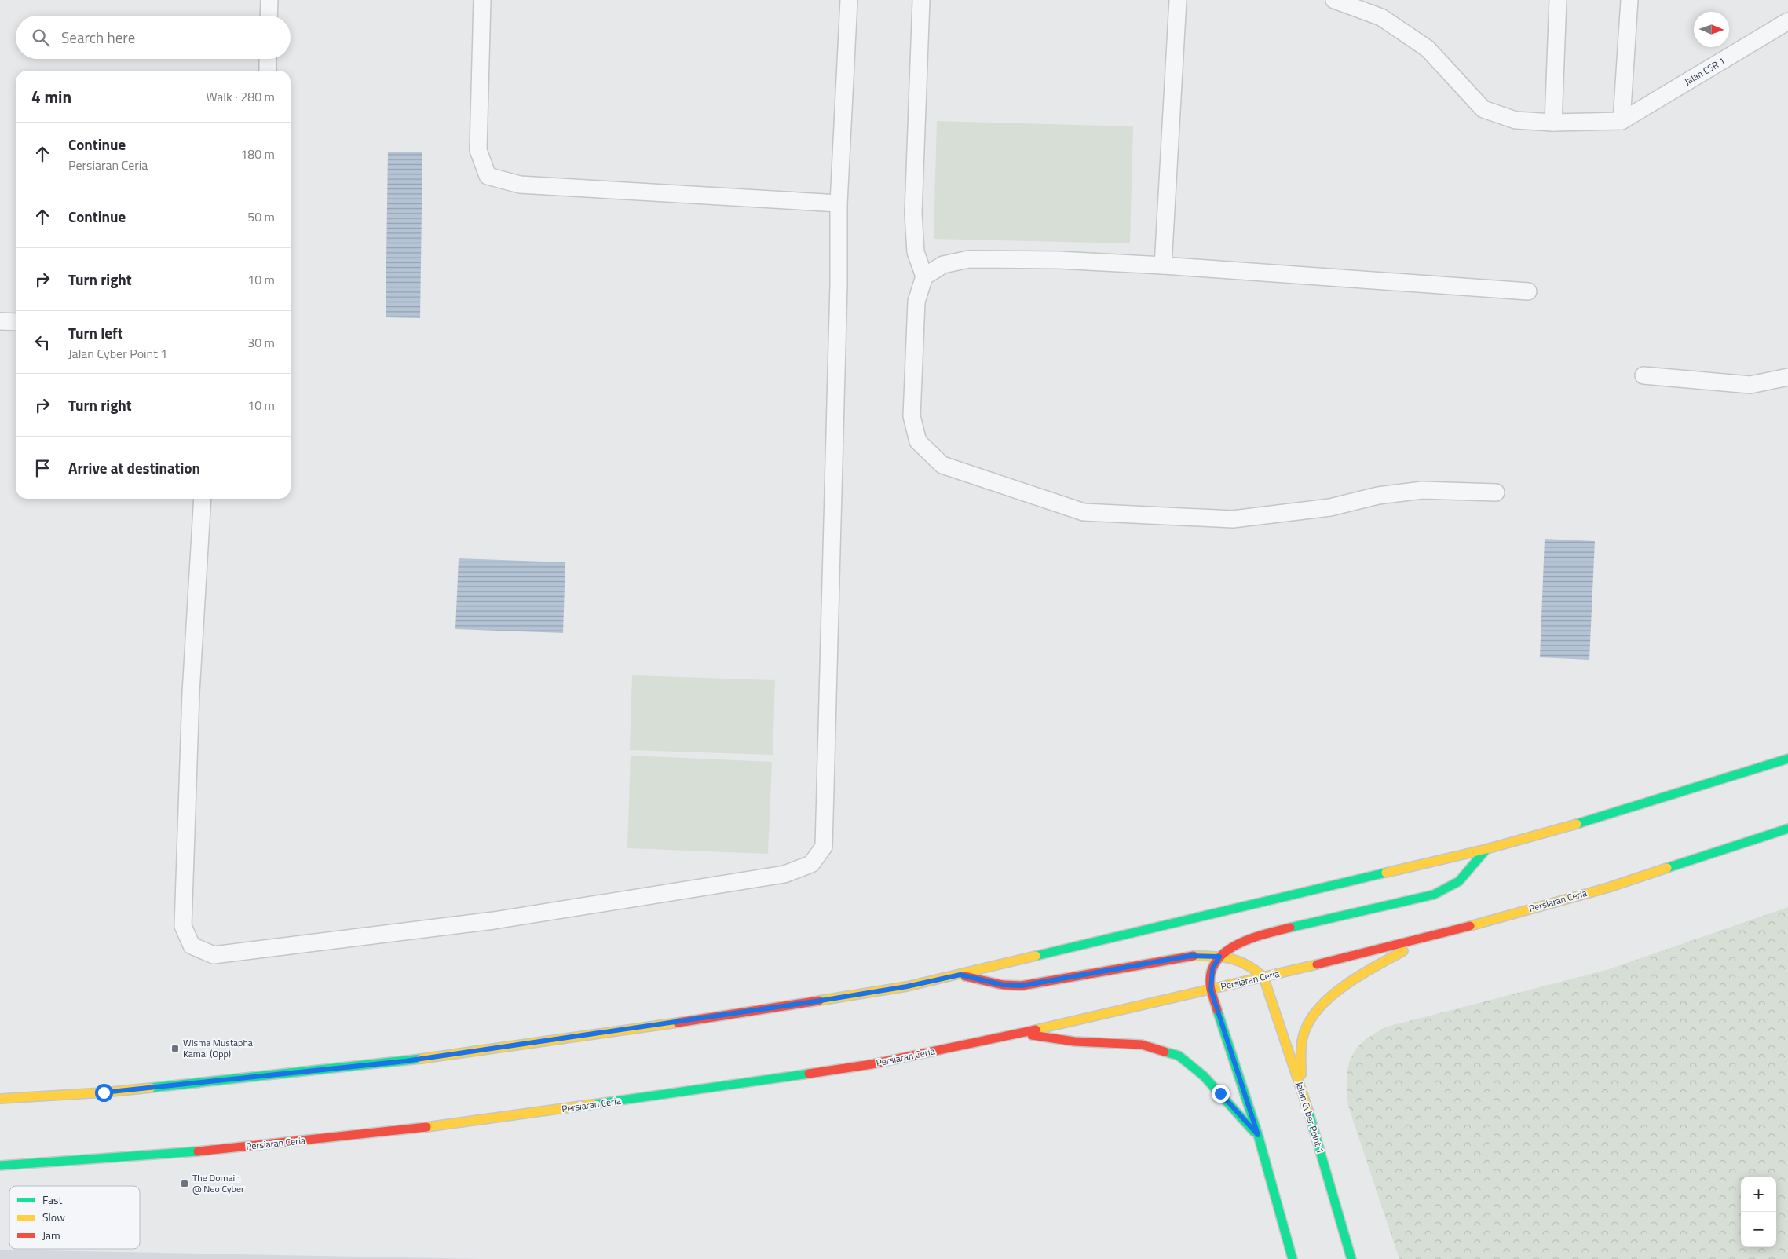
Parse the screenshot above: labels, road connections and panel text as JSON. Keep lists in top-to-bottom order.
{
  "streets": {
    "street": ["Persiaran Ceria", "Jalan Cyber Point 1"],
    "lane": ["Jalan CSR 1"]
  },
  "crossings": [
    ["Persiaran Ceria", "Jalan Cyber Point 1"]
  ],
  "places": {
    "transit": ["WIsma Mustapha Kamal (Opp)", "The Domain @ Neo Cyber"]
  },
  "legend": ["Fast", "Slow", "Jam"],
  "north": "right",
  "page": {
    "search": "Search here",
    "heading": ["4 min", "Walk · 280 m"],
    "list": [
      ["Continue", "Persiaran Ceria", "180 m"],
      ["Continue", "50 m"],
      ["Turn right", "10 m"],
      ["Turn left", "Jalan Cyber Point 1", "30 m"],
      ["Turn right", "10 m"],
      "Arrive at destination"
    ],
    "map_buttons": ["+", "−"]
  }
}
